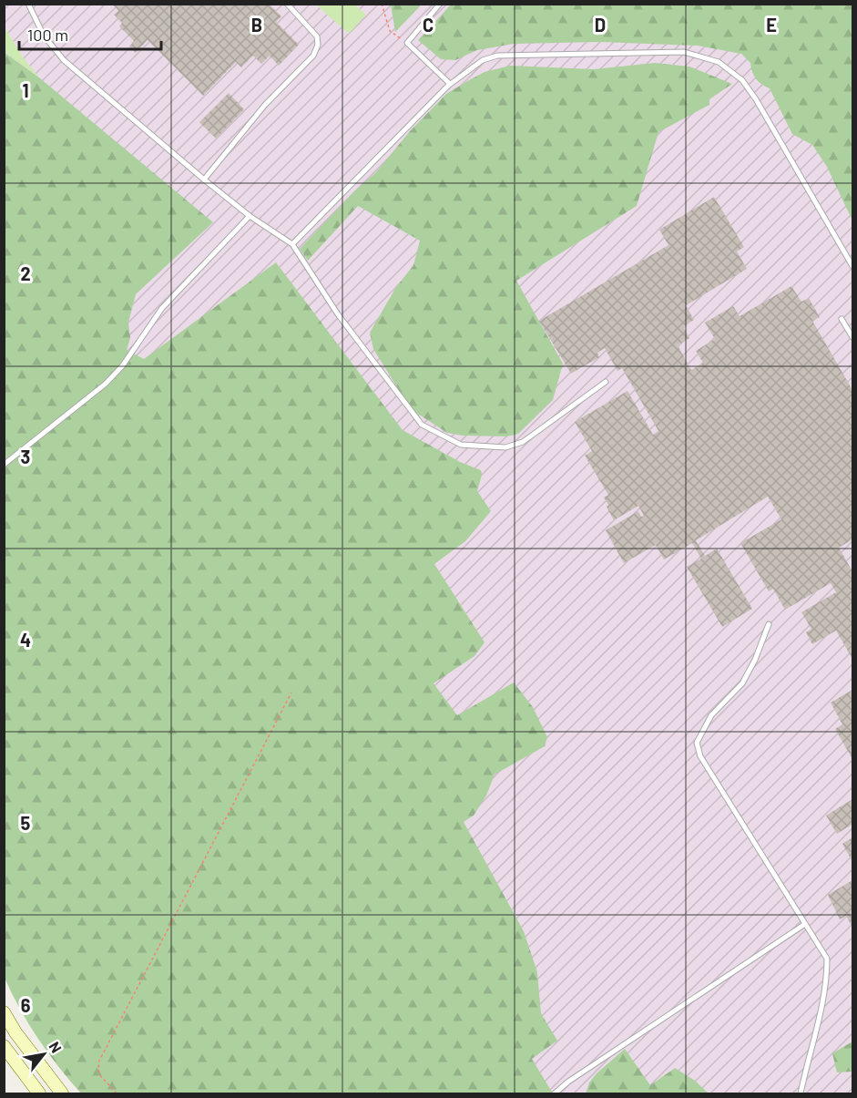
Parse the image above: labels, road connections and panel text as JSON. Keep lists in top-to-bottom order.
{
  "scale_bar": "100 m",
  "north": "top right",
  "grid": {
    "columns": [
      "B",
      "C",
      "D",
      "E"
    ],
    "rows": [
      "1",
      "2",
      "3",
      "4",
      "5",
      "6"
    ]
  }
}
